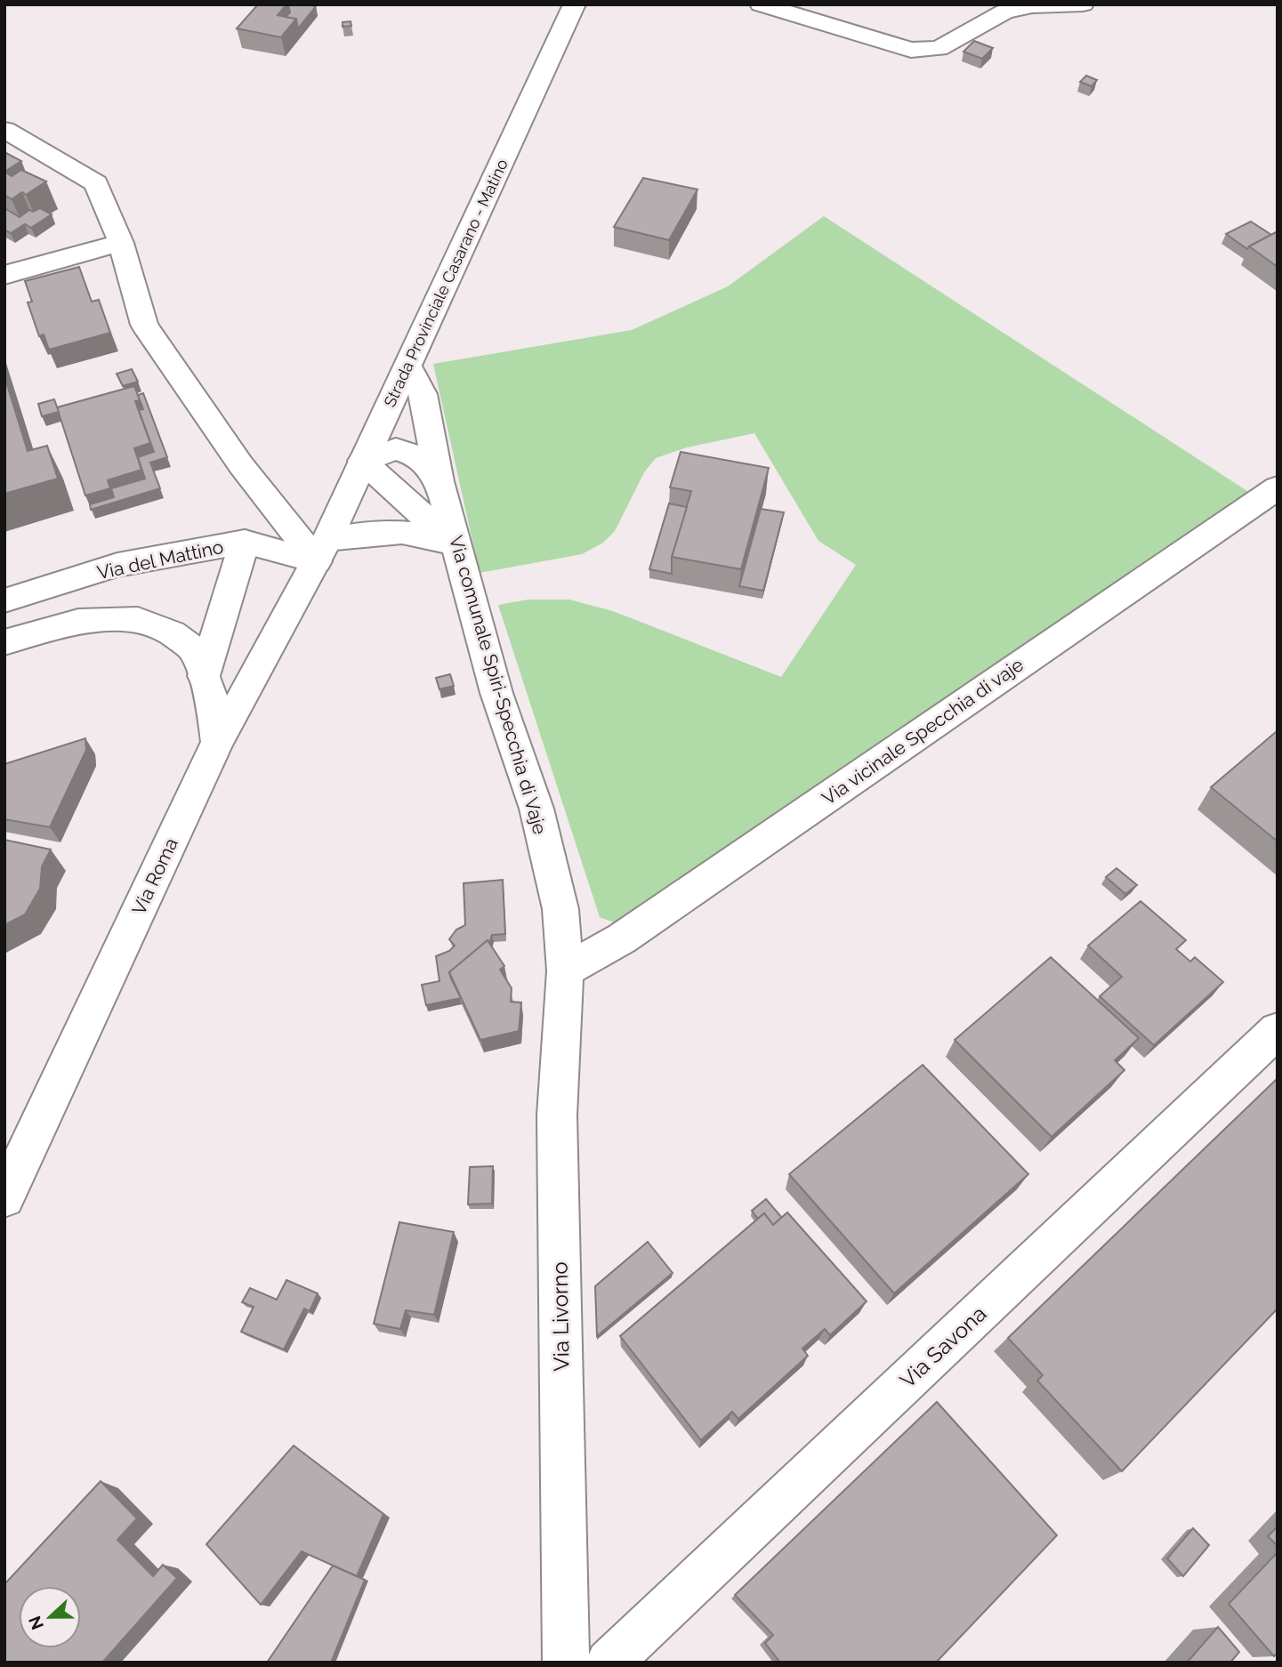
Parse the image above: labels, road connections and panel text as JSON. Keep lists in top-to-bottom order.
{
  "streets": {
    "street": [
      "Strada Provinciale Casarano - Matino",
      "Via del Mattino",
      "Via comunale Spiri-Specchia di Vaje",
      "Via vicinale Specchia di vaje",
      "Via Roma",
      "Via Livorno",
      "Via Savona"
    ]
  },
  "crossings": [
    ["Strada Provinciale Casarano - Matino", "Via del Mattino"],
    ["Strada Provinciale Casarano - Matino", "Via comunale Spiri-Specchia di Vaje"],
    ["Strada Provinciale Casarano - Matino", "Via Roma"],
    ["Via del Mattino", "Via Roma"],
    ["Via comunale Spiri-Specchia di Vaje", "Via vicinale Specchia di vaje"],
    ["Via comunale Spiri-Specchia di Vaje", "Via Livorno"],
    ["Via vicinale Specchia di vaje", "Via Livorno"]
  ],
  "north": "left"
}
